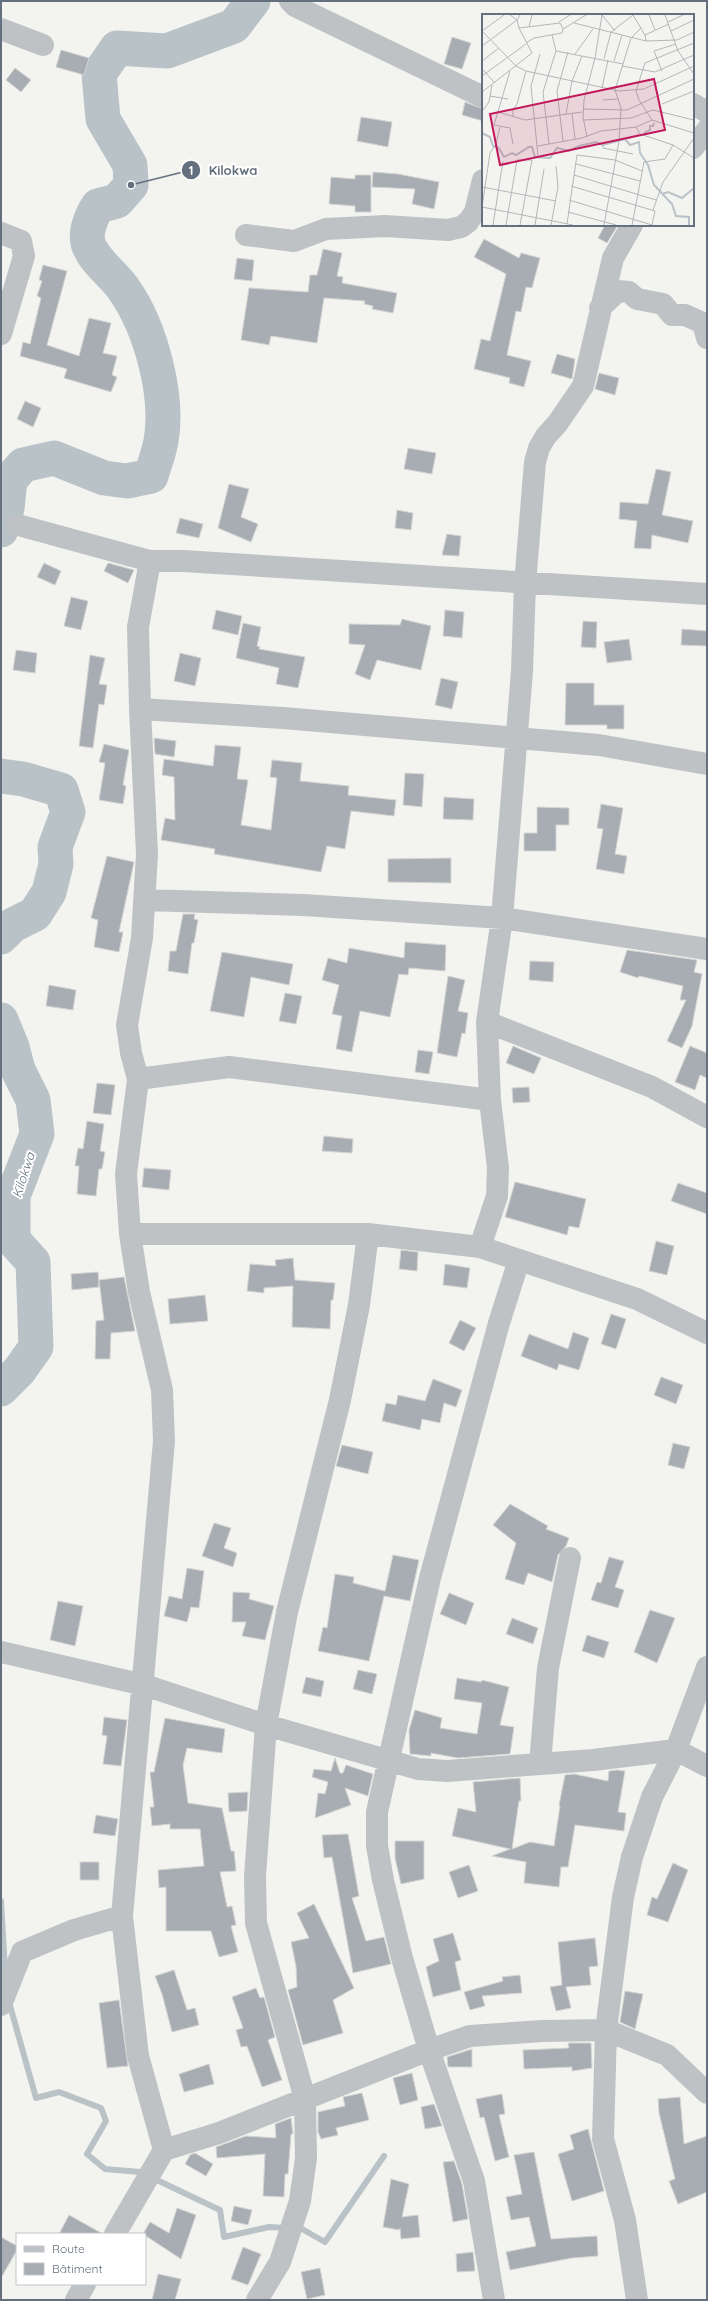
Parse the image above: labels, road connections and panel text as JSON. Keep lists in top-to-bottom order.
{
  "water": ["Kilokwa"],
  "places": ["Kilokwa"],
  "legend": ["Route", "Bâtiment"]
}
